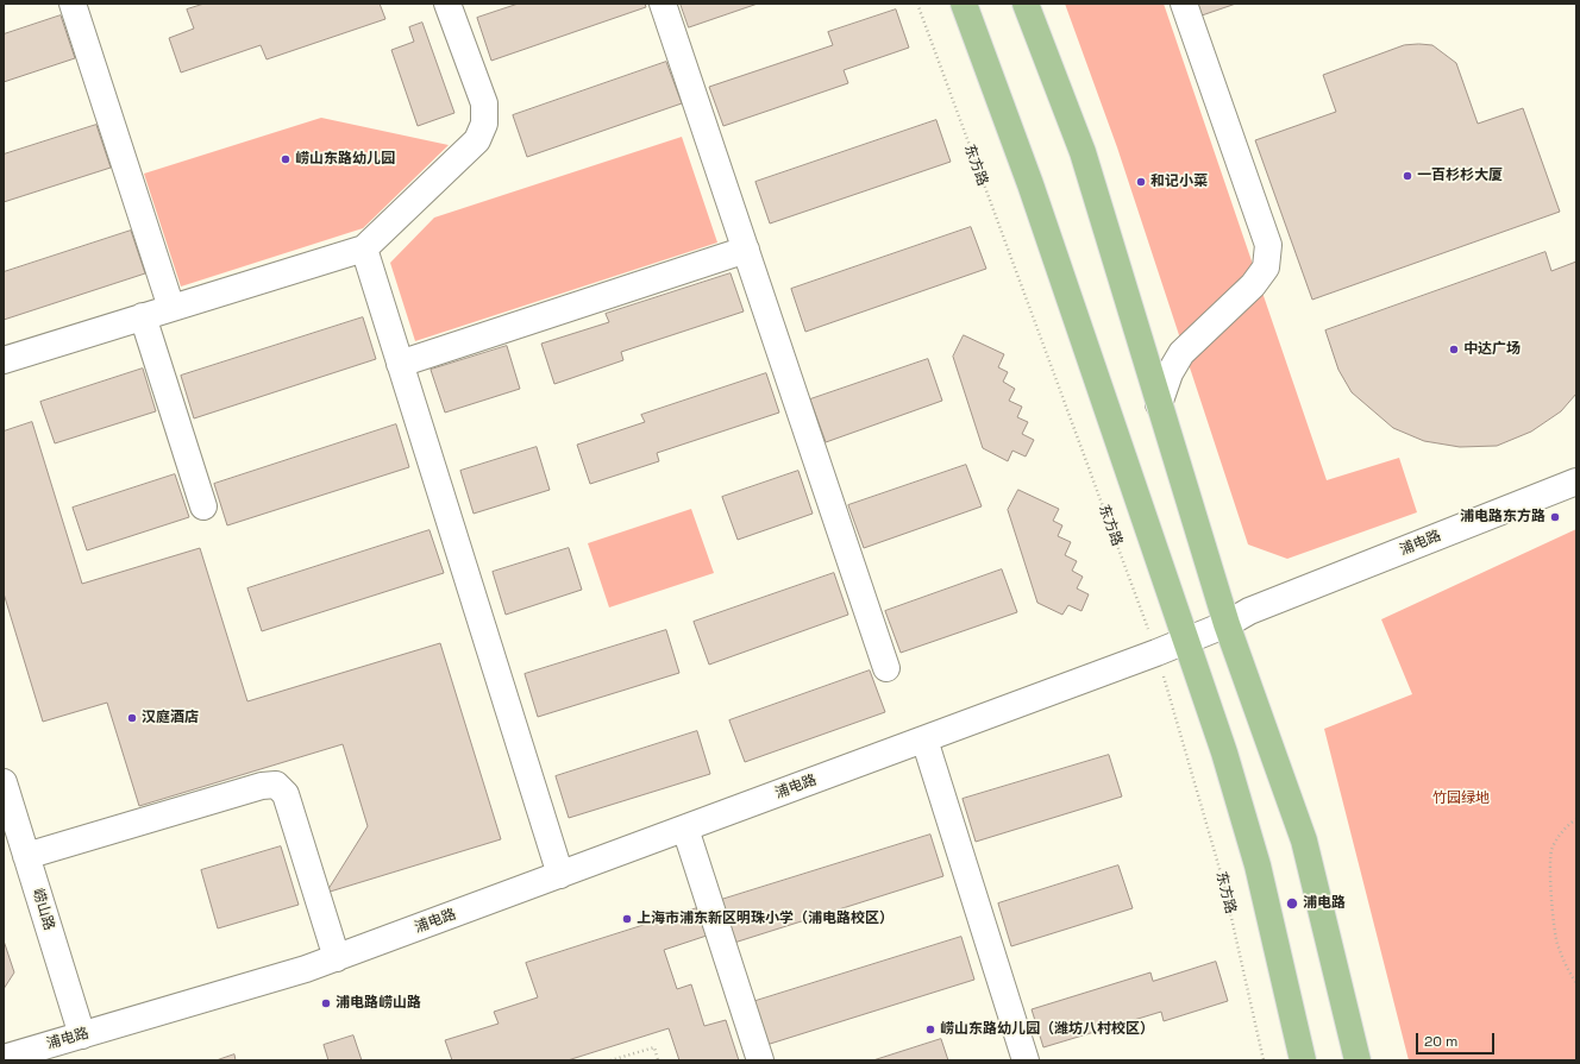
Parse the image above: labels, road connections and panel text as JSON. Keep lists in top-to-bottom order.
{
  "streets": {
    "street": ["浦电路", "崂山路"],
    "path": ["东方路"]
  },
  "crossings": [
    ["东方路", "浦电路"],
    ["浦电路", "崂山路"]
  ],
  "parks": ["竹园绿地"],
  "places": [
    "崂山东路幼儿园",
    "一百杉杉大厦",
    "和记小菜",
    "中达广场",
    "浦电路东方路",
    "汉庭酒店",
    "浦电路",
    "上海市浦东新区明珠小学（浦电路校区）",
    "浦电路崂山路",
    "崂山东路幼儿园（潍坊八村校区）"
  ],
  "scale_bar": "20 m"
}
